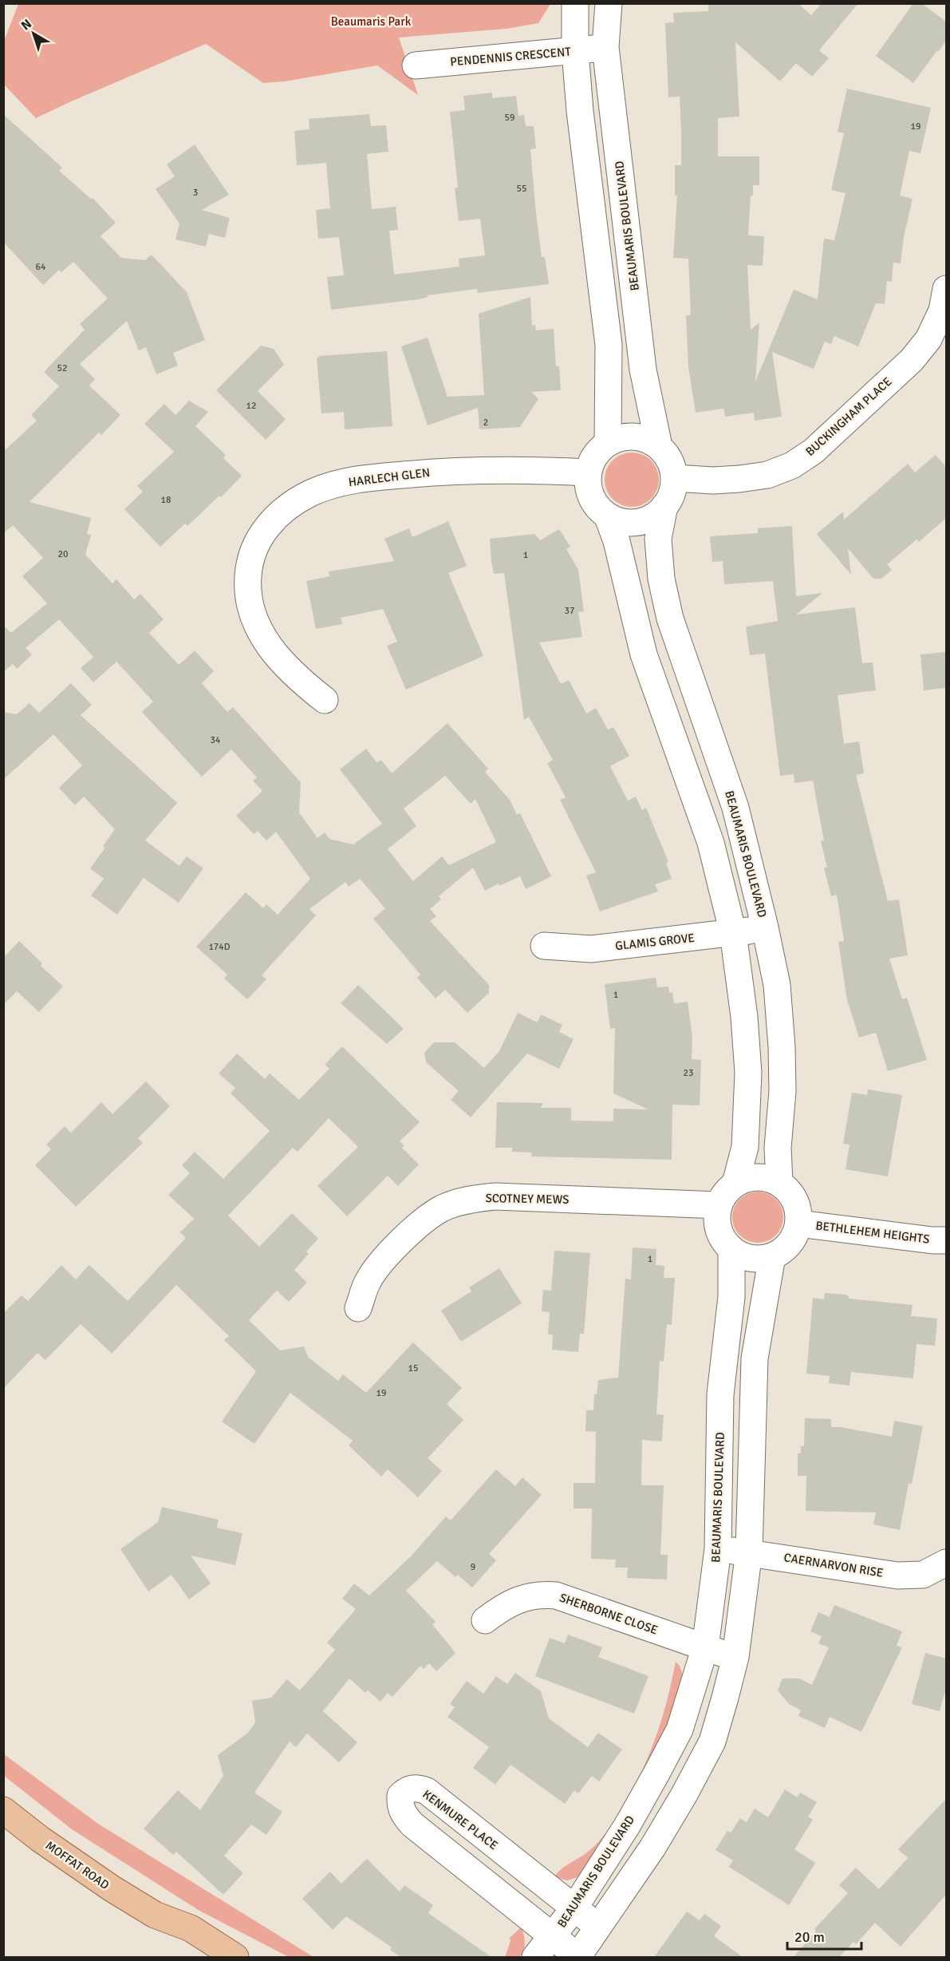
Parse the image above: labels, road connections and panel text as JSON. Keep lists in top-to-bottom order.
{
  "streets": {
    "main road": ["MOFFAT ROAD"],
    "street": [
      "PENDENNIS CRESCENT",
      "BEAUMARIS BOULEVARD",
      "BUCKINGHAM PLACE",
      "HARLECH GLEN",
      "GLAMIS GROVE",
      "SCOTNEY MEWS",
      "BETHLEHEM HEIGHTS",
      "CAERNARVON RISE",
      "SHERBORNE CLOSE",
      "KENMURE PLACE"
    ]
  },
  "crossings": [
    ["PENDENNIS CRESCENT", "BEAUMARIS BOULEVARD"],
    ["BEAUMARIS BOULEVARD", "BUCKINGHAM PLACE"],
    ["BEAUMARIS BOULEVARD", "HARLECH GLEN"],
    ["BEAUMARIS BOULEVARD", "GLAMIS GROVE"],
    ["BEAUMARIS BOULEVARD", "SCOTNEY MEWS"],
    ["BEAUMARIS BOULEVARD", "BETHLEHEM HEIGHTS"],
    ["BEAUMARIS BOULEVARD", "CAERNARVON RISE"],
    ["BEAUMARIS BOULEVARD", "SHERBORNE CLOSE"],
    ["BEAUMARIS BOULEVARD", "KENMURE PLACE"],
    ["BUCKINGHAM PLACE", "HARLECH GLEN"],
    ["SCOTNEY MEWS", "BETHLEHEM HEIGHTS"]
  ],
  "parks": ["Beaumaris Park"],
  "house_numbers": [
    "59",
    "19",
    "55",
    "3",
    "64",
    "52",
    "12",
    "2",
    "18",
    "20",
    "1",
    "37",
    "34",
    "174D",
    "1",
    "23",
    "1",
    "15",
    "19",
    "9"
  ],
  "scale_bar": "20 m",
  "north": "top left"
}
